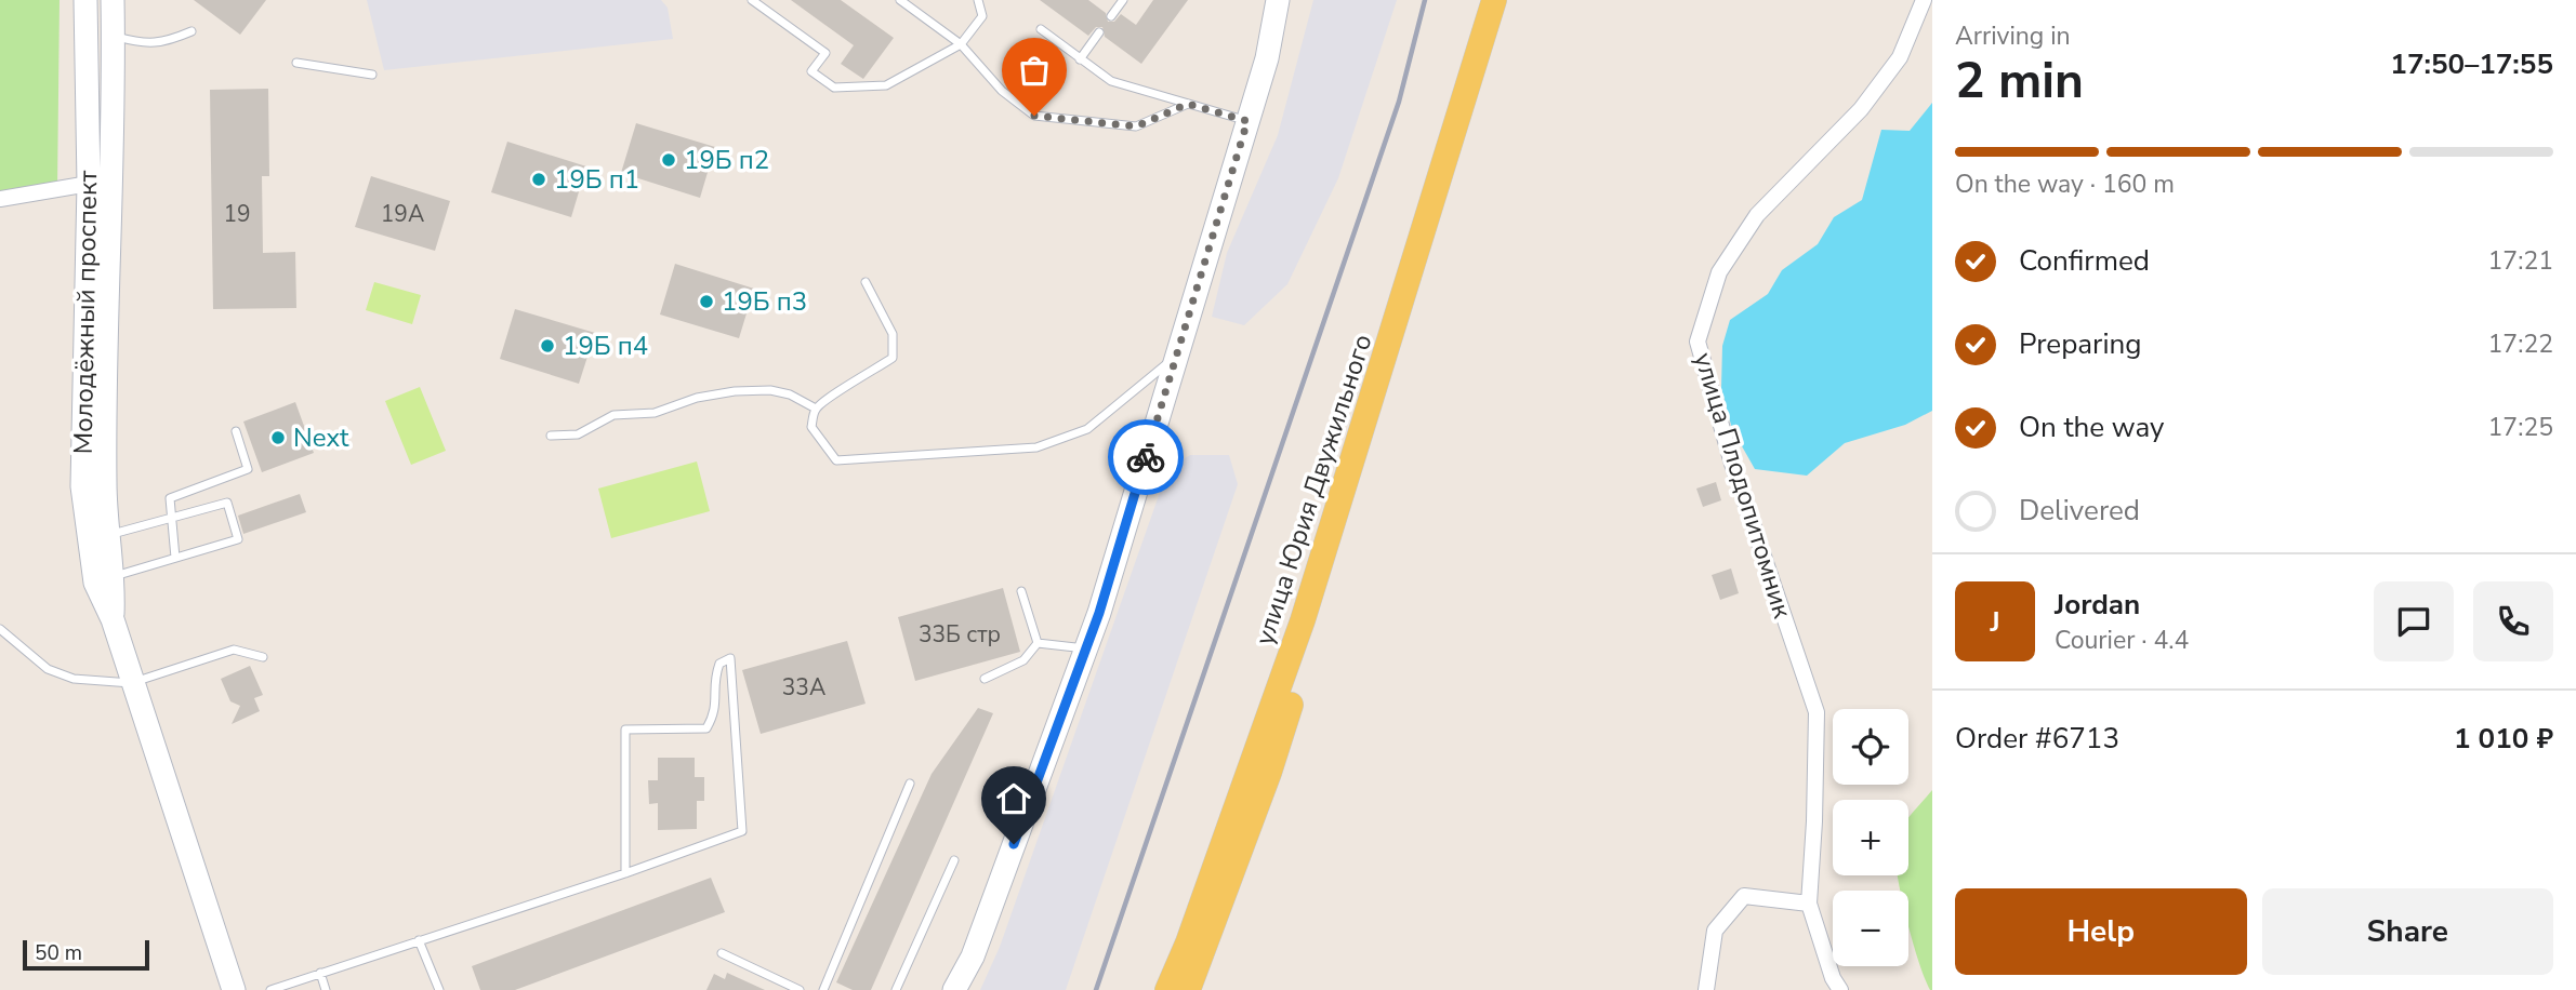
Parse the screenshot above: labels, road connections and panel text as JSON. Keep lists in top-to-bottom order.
{
  "streets": {
    "main road": ["Молодёжный проспект", "улица Юрия Двужильного"],
    "street": ["улица Плодопитомник"]
  },
  "places": [
    "19Б п2",
    "19Б п1",
    "19Б п3",
    "19Б п4",
    "Next"
  ],
  "house_numbers": [
    "19",
    "19А",
    "33Б стр",
    "33А"
  ],
  "scale_bar": "50 m",
  "page": {
    "heading": ["2 min", "Arriving in", "17:50–17:55"],
    "panel": [
      "Jordan",
      "Courier · 4.4",
      "Order #6713",
      "1 010 ₽"
    ],
    "bar": "On the way · 160 m",
    "list": [
      ["Confirmed", "17:21"],
      ["Preparing", "17:22"],
      ["On the way", "17:25"],
      "Delivered"
    ],
    "round": "J",
    "map_buttons": ["+", "−"],
    "buttons": ["Help", "Share"],
    "scale": "50 m"
  }
}
